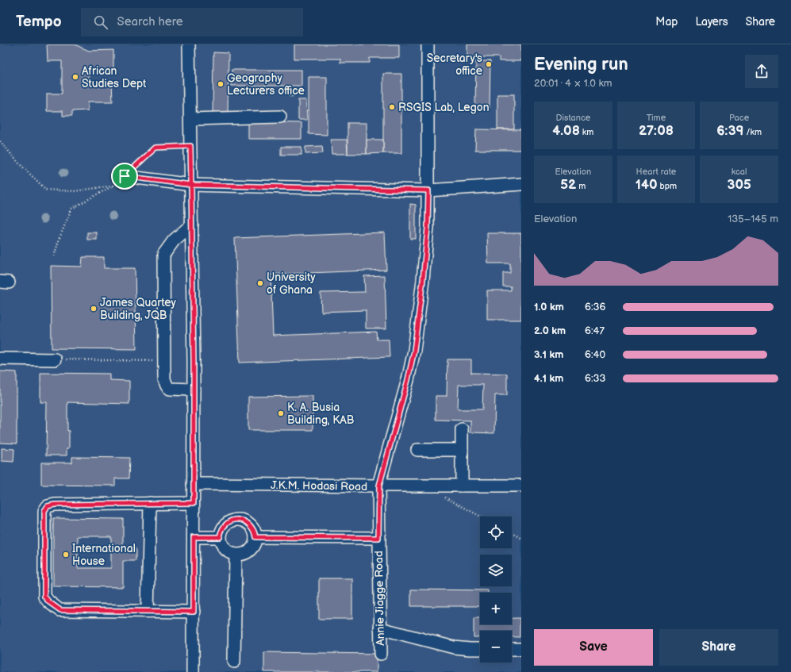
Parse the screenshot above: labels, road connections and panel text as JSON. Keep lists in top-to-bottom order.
{
  "streets": {
    "street": ["J.K.M. Hodasi Road", "Annie Jiagge Road"]
  },
  "crossings": [
    ["J.K.M. Hodasi Road", "Annie Jiagge Road"]
  ],
  "places": [
    "Secretary's office",
    "African Studies Dept",
    "Geography Lecturers office",
    "RSGIS Lab, Legon",
    "University of Ghana",
    "James Quartey Building, JQB",
    "K. A. Busia Building, KAB",
    "International House"
  ],
  "page": {
    "header": "Tempo",
    "search": "Search here",
    "nav": ["Map", "Layers", "Share"],
    "heading": ["Evening run", "20:01 · 4 × 1.0 km"],
    "stats": [
      ["Distance", "4.08 km"],
      ["Time", "27:08"],
      ["Pace", "6:39 /km"],
      ["Elevation", "52 m"],
      ["Heart rate", "140 bpm"],
      ["kcal", "305"]
    ],
    "chart": ["Elevation", "135–145 m"],
    "list": [
      {
        "name": "1.0 km",
        "note": "6:36"
      },
      {
        "name": "2.0 km",
        "note": "6:47"
      },
      {
        "name": "3.1 km",
        "note": "6:40"
      },
      {
        "name": "4.1 km",
        "note": "6:33"
      }
    ],
    "map_buttons": ["+", "−"],
    "buttons": ["Save", "Share"]
  }
}
